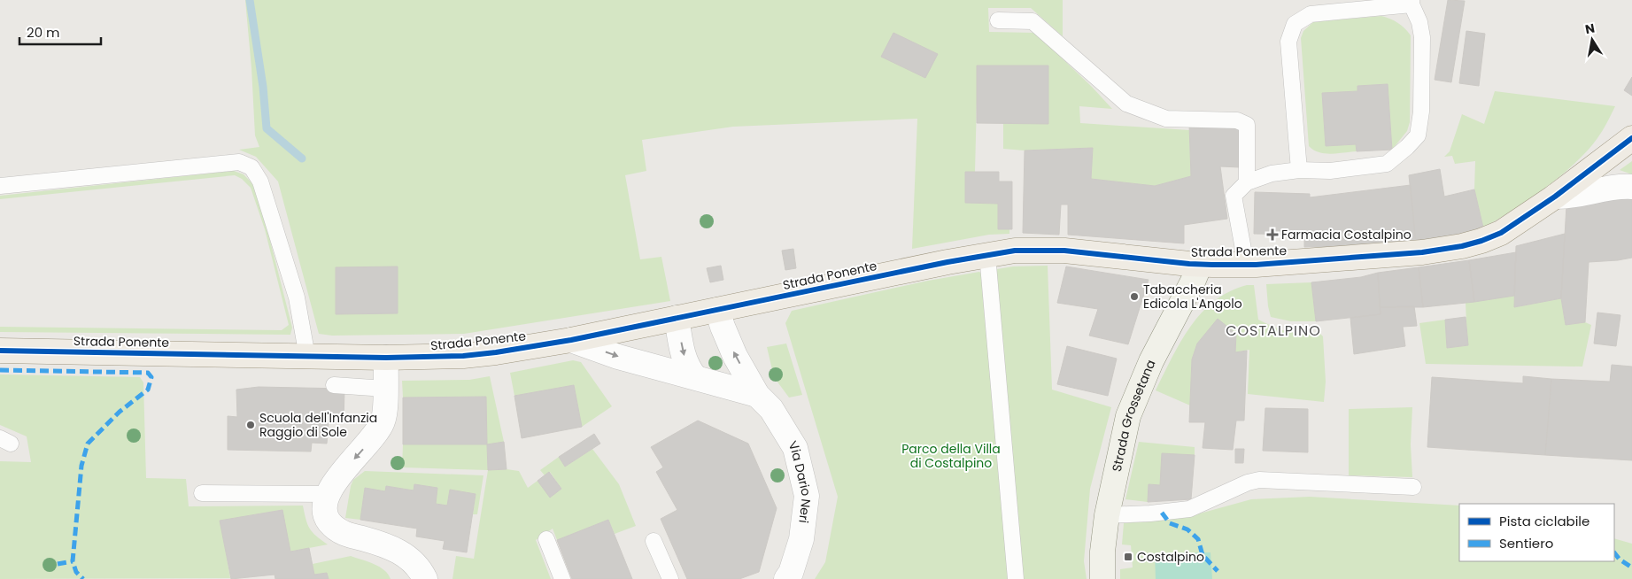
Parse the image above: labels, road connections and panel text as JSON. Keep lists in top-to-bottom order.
{
  "streets": {
    "main road": ["Strada Ponente", "Strada Grossetana"],
    "street": ["Via Dario Neri"]
  },
  "crossings": [
    ["Strada Ponente", "Strada Grossetana"],
    ["Strada Ponente", "Via Dario Neri"]
  ],
  "districts": ["COSTALPINO"],
  "parks": ["Parco della Villa di Costalpino"],
  "places": {
    "health": ["Farmacia Costalpino"],
    "other": ["Tabaccheria Edicola L'Angolo", "Scuola dell'Infanzia Raggio di Sole"],
    "transit": ["Costalpino"]
  },
  "legend": ["Pista ciclabile", "Sentiero"],
  "scale_bar": "20 m",
  "north": "top"
}
